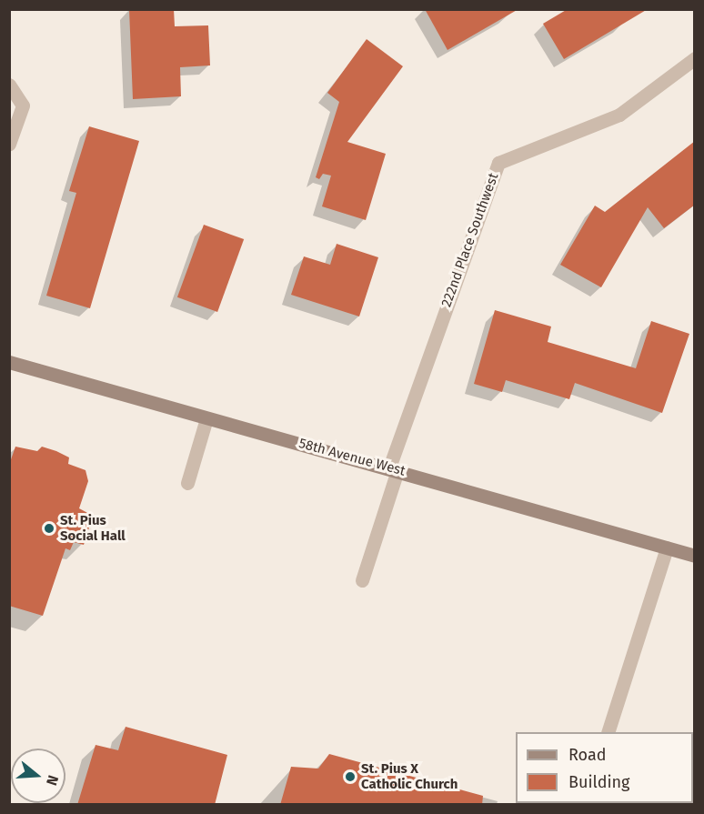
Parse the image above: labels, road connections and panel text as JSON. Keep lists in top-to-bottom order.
{
  "streets": {
    "street": ["222nd Place Southwest", "58th Avenue West"]
  },
  "crossings": [
    ["222nd Place Southwest", "58th Avenue West"]
  ],
  "places": ["St. Pius Social Hall", "St. Pius X Catholic Church"],
  "legend": ["Road", "Building"],
  "north": "right"
}
